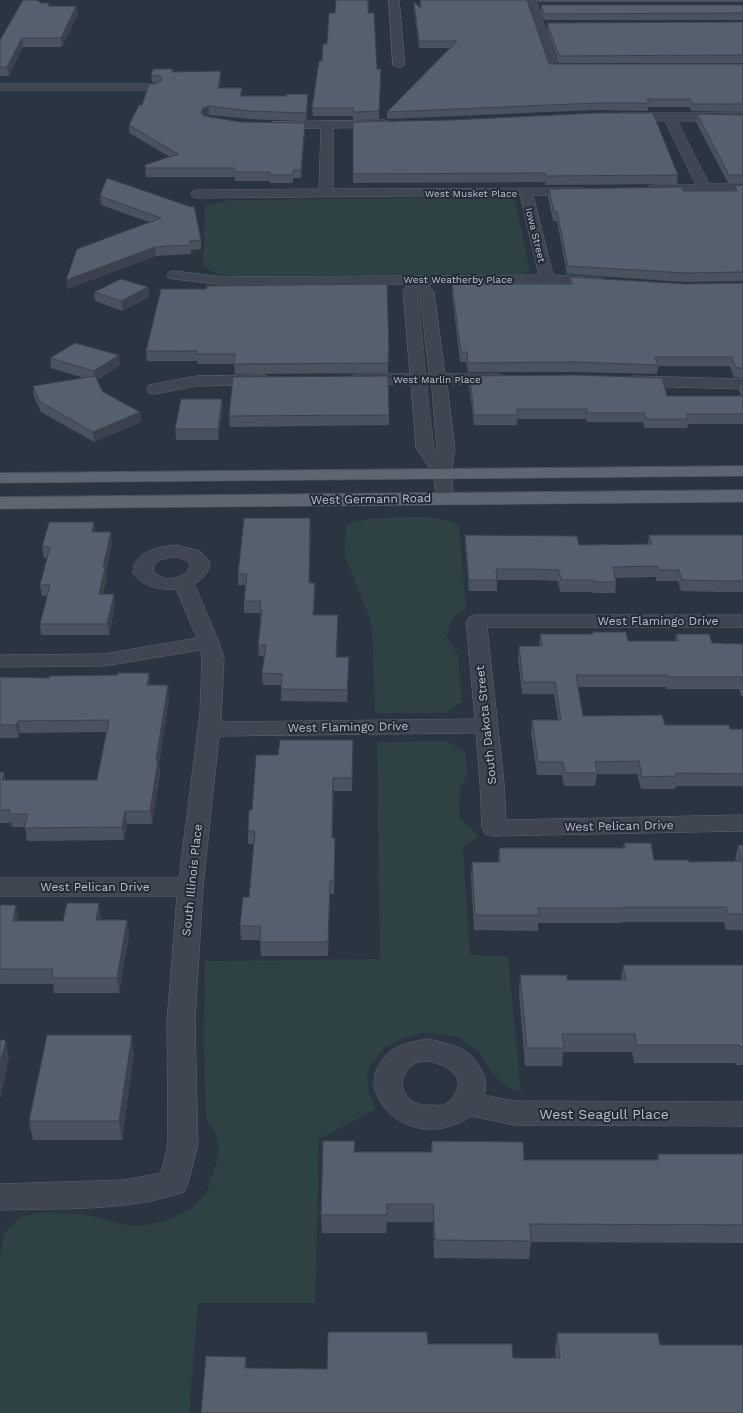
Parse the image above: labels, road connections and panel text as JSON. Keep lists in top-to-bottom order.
{
  "streets": {
    "main road": ["West Germann Road"],
    "street": [
      "West Musket Place",
      "Iowa Street",
      "West Weatherby Place",
      "West Marlin Place",
      "West Flamingo Drive",
      "South Dakota Street",
      "West Pelican Drive",
      "South Illinois Place",
      "West Seagull Place"
    ]
  },
  "crossings": [
    ["West Musket Place", "Iowa Street"],
    ["Iowa Street", "West Weatherby Place"],
    ["West Flamingo Drive", "South Dakota Street"],
    ["West Flamingo Drive", "South Illinois Place"],
    ["South Dakota Street", "West Pelican Drive"],
    ["West Pelican Drive", "South Illinois Place"]
  ]
}
